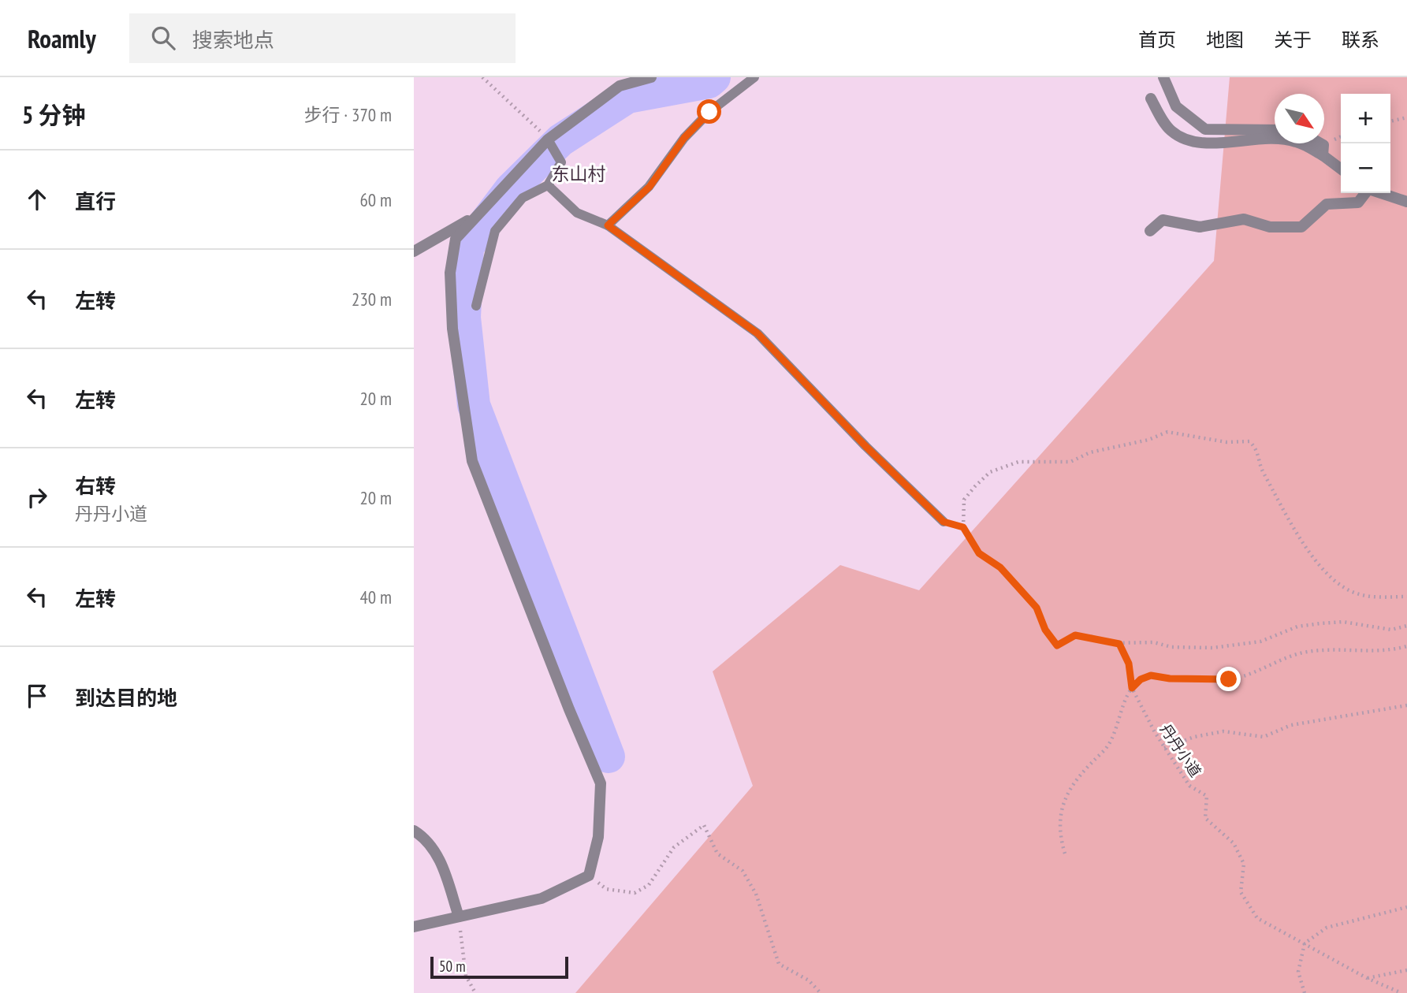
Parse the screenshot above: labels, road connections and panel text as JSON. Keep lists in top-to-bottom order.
{
  "streets": {
    "path": ["丹丹小道"]
  },
  "districts": ["东山村"],
  "scale_bar": "50 m",
  "north": "bottom right",
  "page": {
    "header": "Roamly",
    "search": "搜索地点",
    "nav": [
      "首页",
      "地图",
      "关于",
      "联系"
    ],
    "heading": ["5 分钟", "步行 · 370 m"],
    "map_buttons": ["+", "−"],
    "list": [
      ["直行", "60 m"],
      ["左转", "230 m"],
      ["左转", "20 m"],
      ["右转", "丹丹小道", "20 m"],
      ["左转", "40 m"],
      "到达目的地"
    ],
    "scale": "50 m"
  }
}
